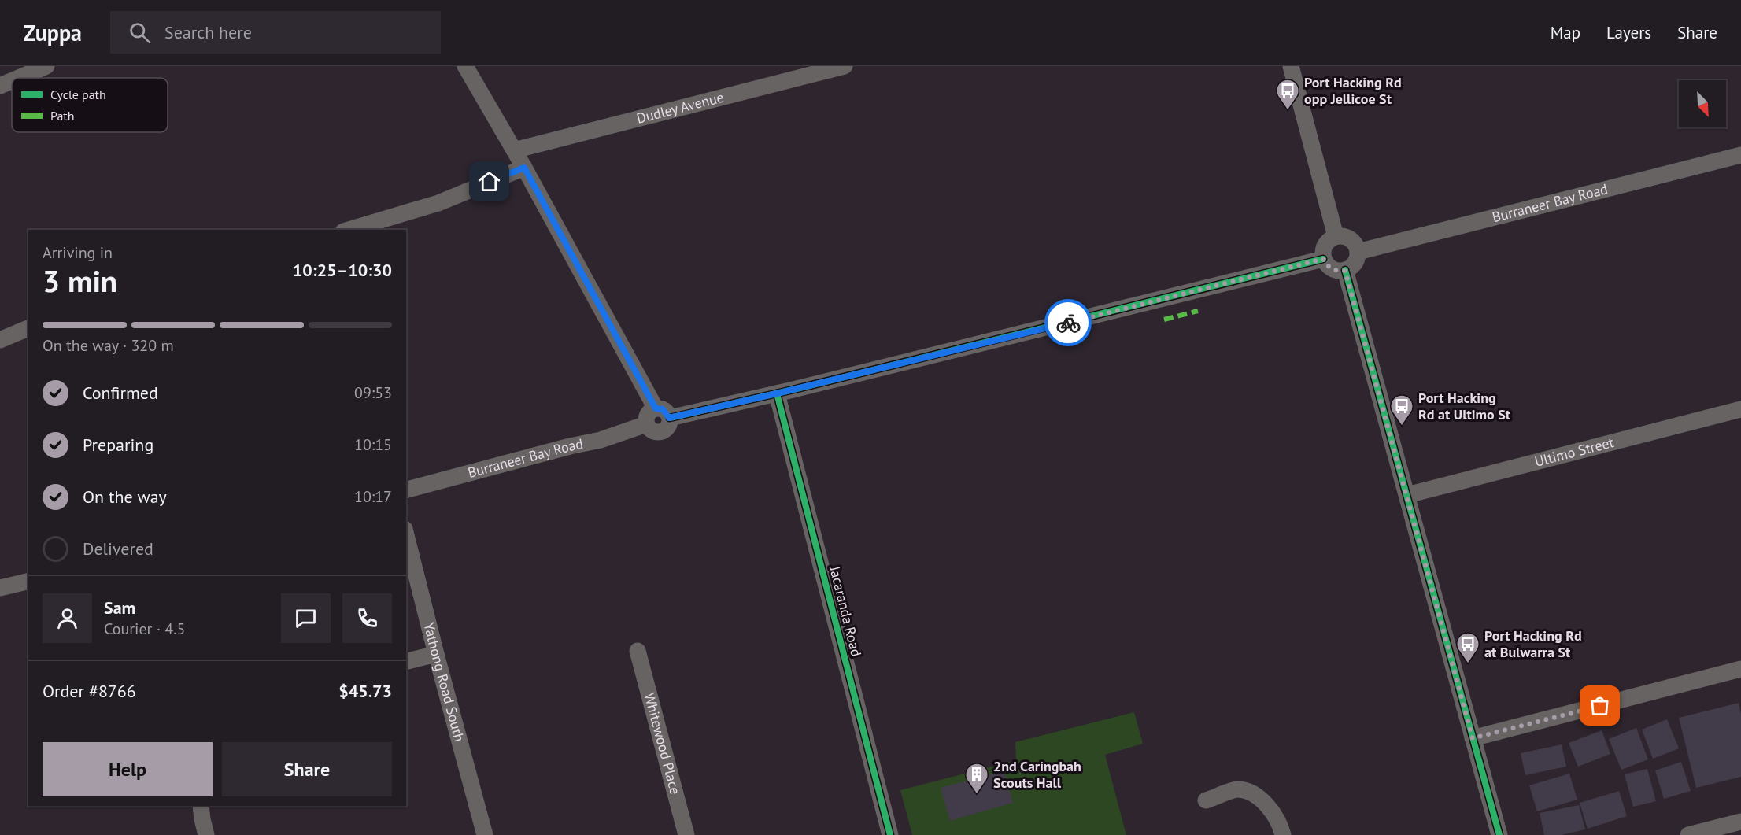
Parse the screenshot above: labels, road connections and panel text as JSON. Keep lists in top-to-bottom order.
{
  "streets": {
    "street": [
      "Dudley Avenue",
      "Burraneer Bay Road",
      "Ultimo Street",
      "Jacaranda Road",
      "Yathong Road South",
      "Whitewood Place"
    ]
  },
  "places": {
    "bus stop": ["Port Hacking Rd opp Jellicoe St", "Port Hacking Rd at Ultimo St", "Port Hacking Rd at Bulwarra St"],
    "building": ["2nd Caringbah Scouts Hall"]
  },
  "legend": ["Cycle path", "Path"],
  "north": "bottom right",
  "page": {
    "header": "Zuppa",
    "search": "Search here",
    "nav": ["Map", "Layers", "Share"],
    "heading": ["3 min", "Arriving in", "10:25–10:30"],
    "panel": [
      "Sam",
      "Courier · 4.5",
      "Order #8766",
      "$45.73"
    ],
    "bar": "On the way · 320 m",
    "list": [
      ["Confirmed", "09:53"],
      ["Preparing", "10:15"],
      ["On the way", "10:17"],
      "Delivered"
    ],
    "buttons": ["Help", "Share"]
  }
}
